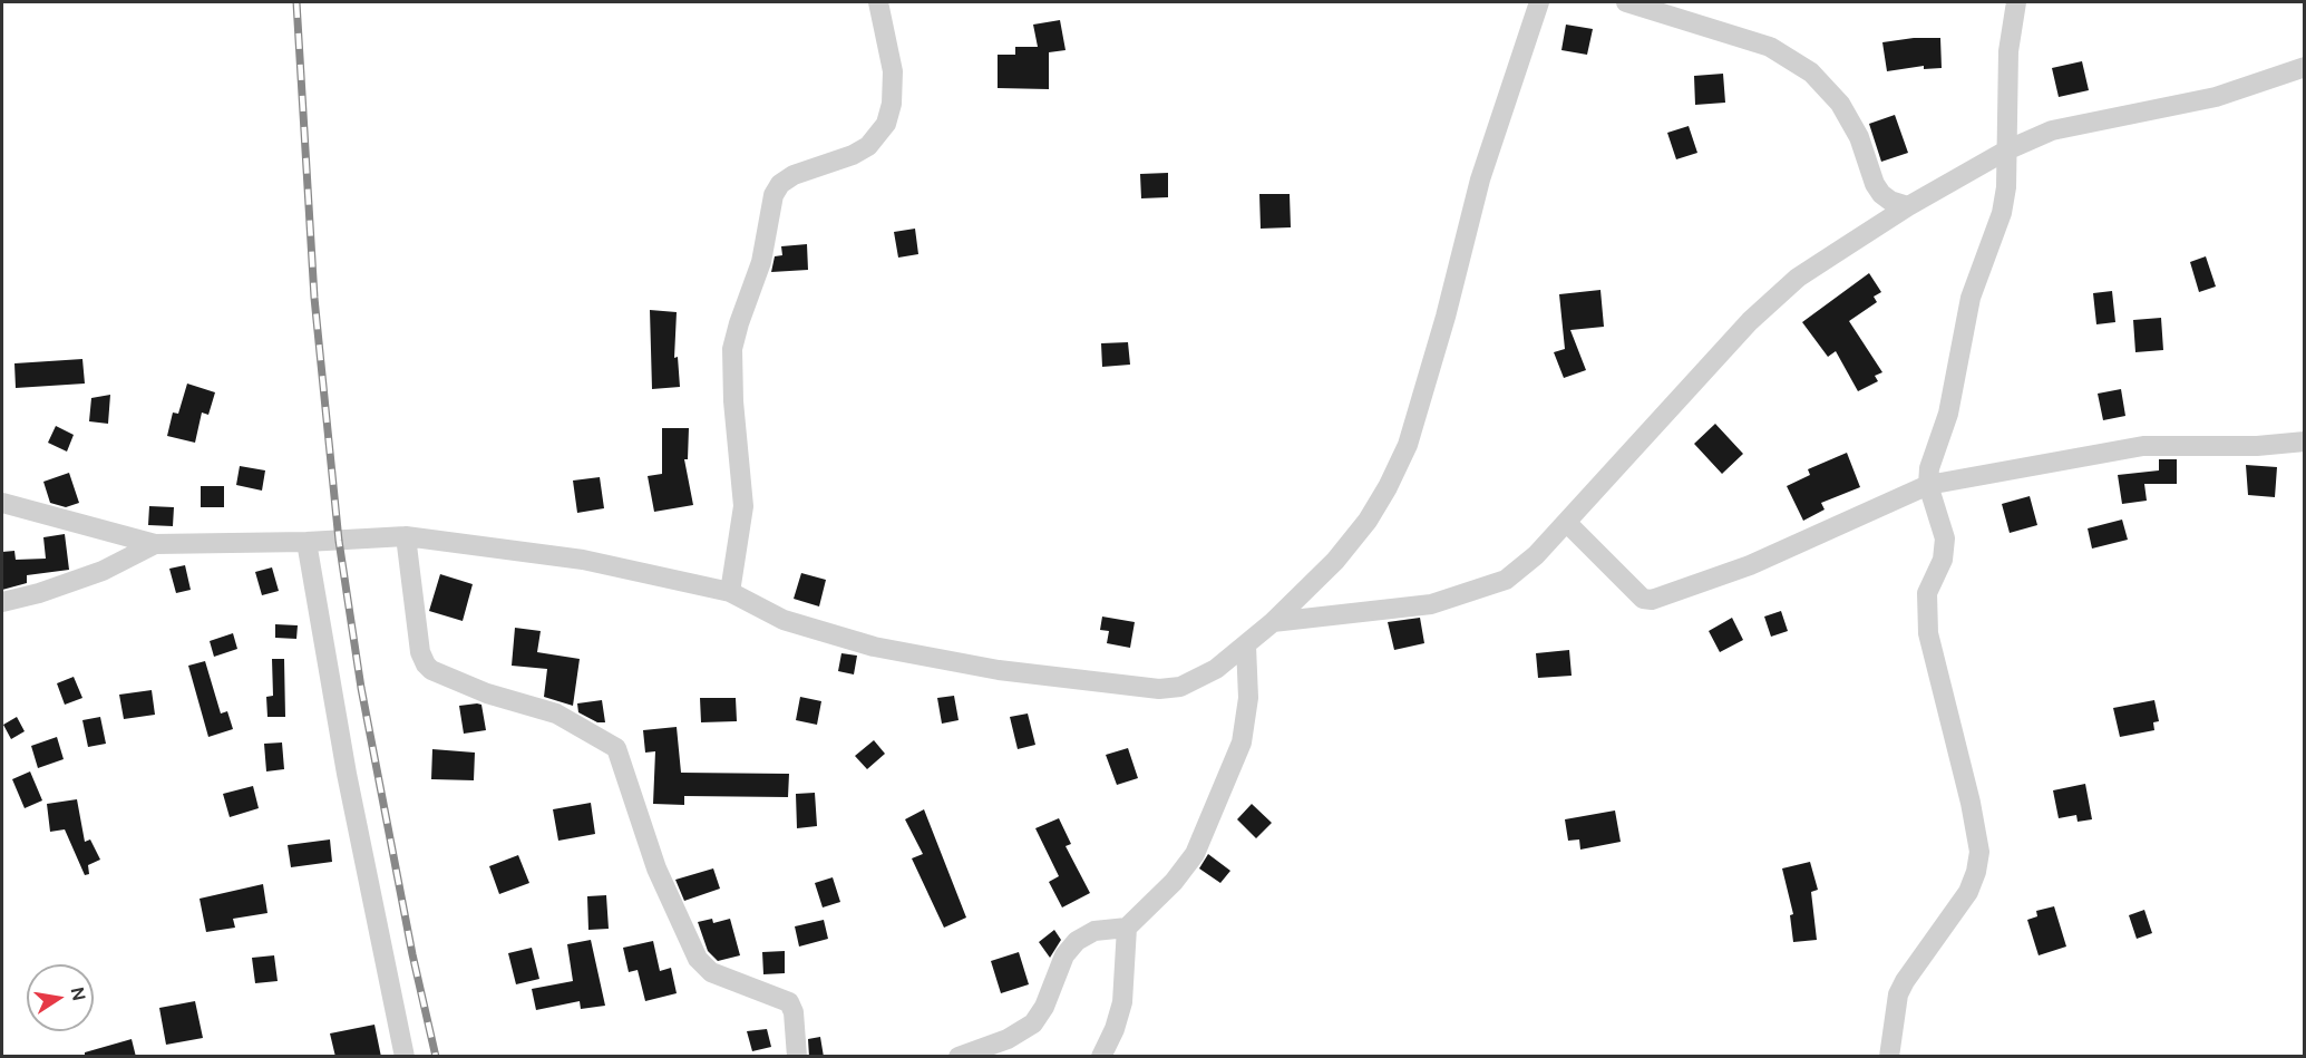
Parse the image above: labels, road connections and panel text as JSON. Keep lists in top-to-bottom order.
{
  "north": "right"
}
